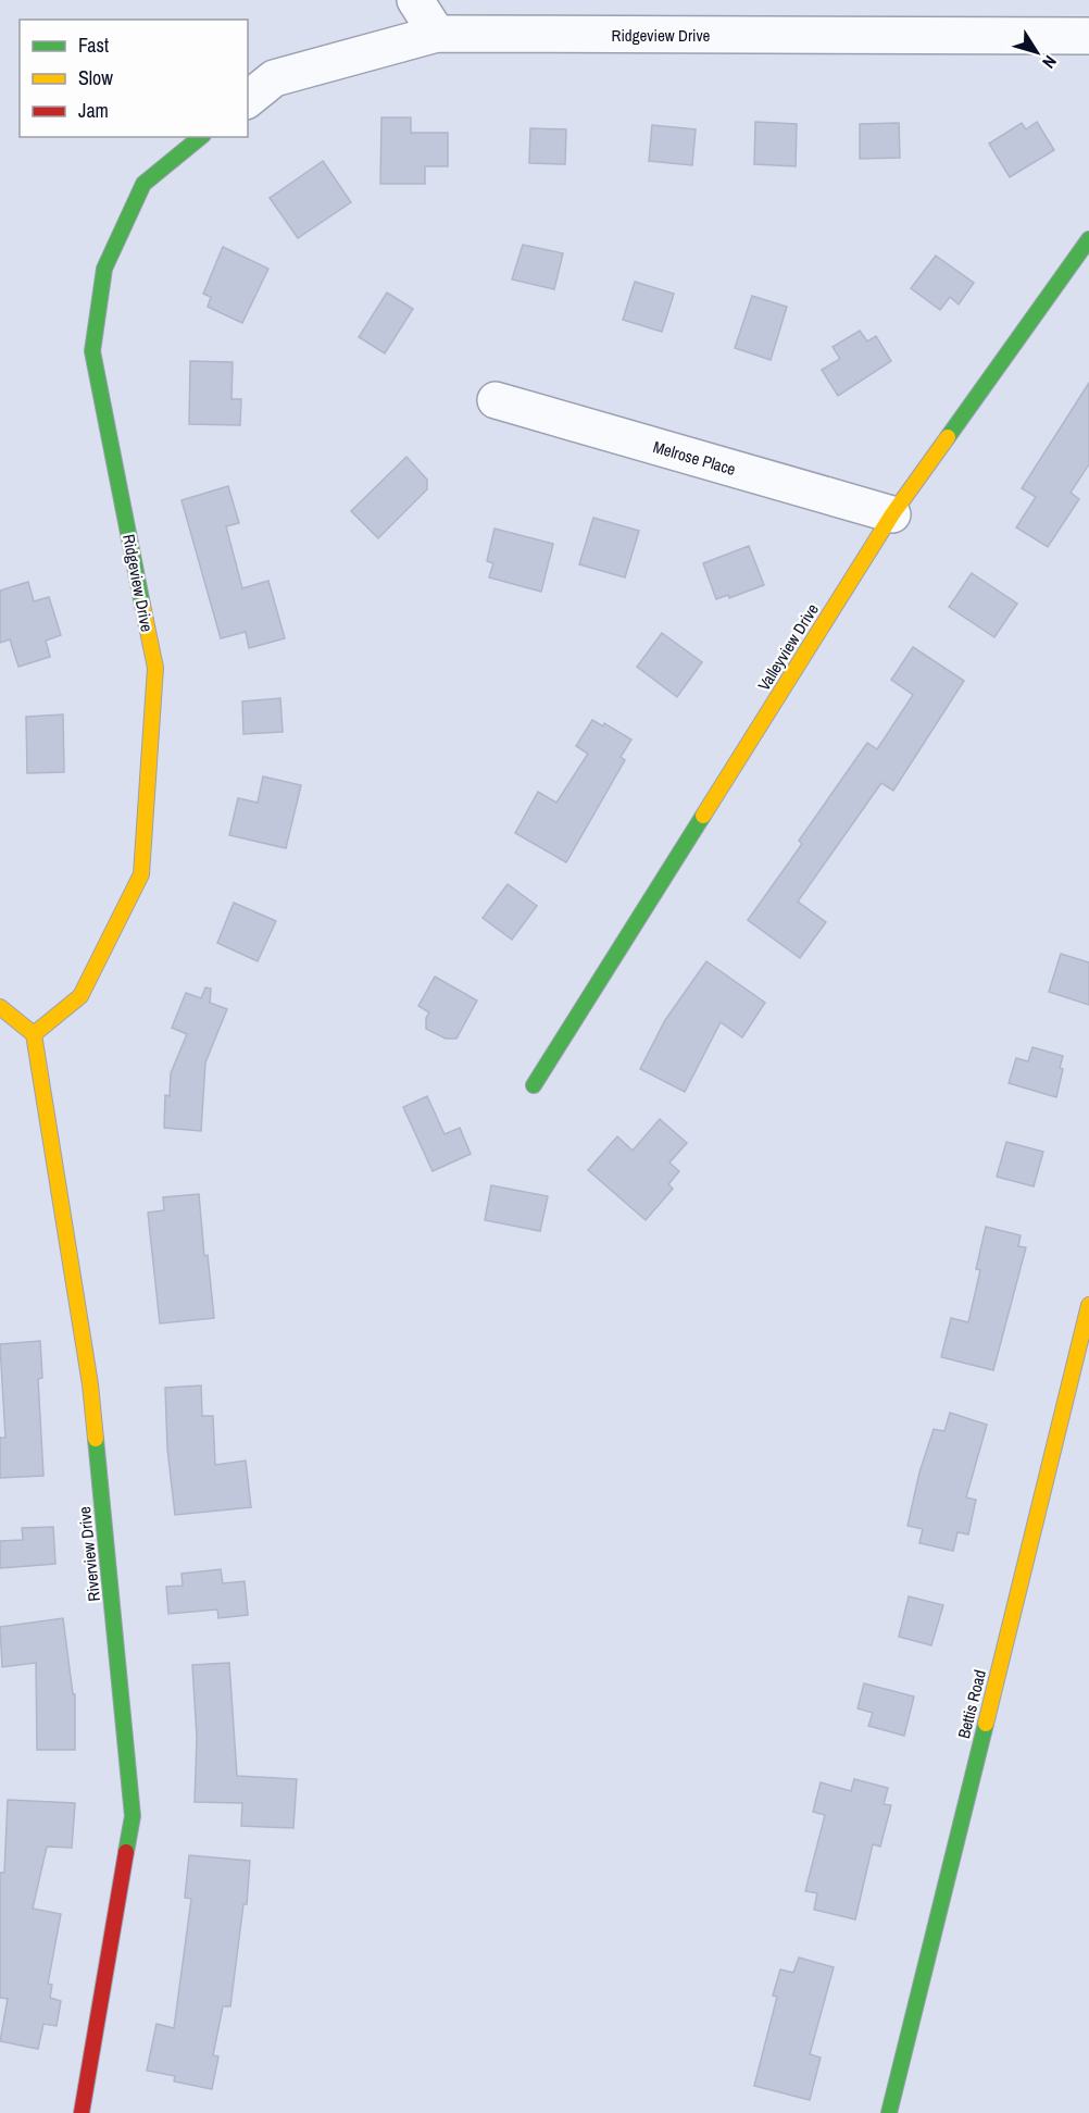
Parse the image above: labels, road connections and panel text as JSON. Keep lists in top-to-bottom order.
{
  "streets": {
    "street": [
      "Ridgeview Drive",
      "Melrose Place",
      "Valleyview Drive",
      "Riverview Drive",
      "Bettis Road"
    ]
  },
  "crossings": [
    ["Ridgeview Drive", "Riverview Drive"],
    ["Melrose Place", "Valleyview Drive"]
  ],
  "legend": ["Fast", "Slow", "Jam"],
  "north": "bottom right"
}
